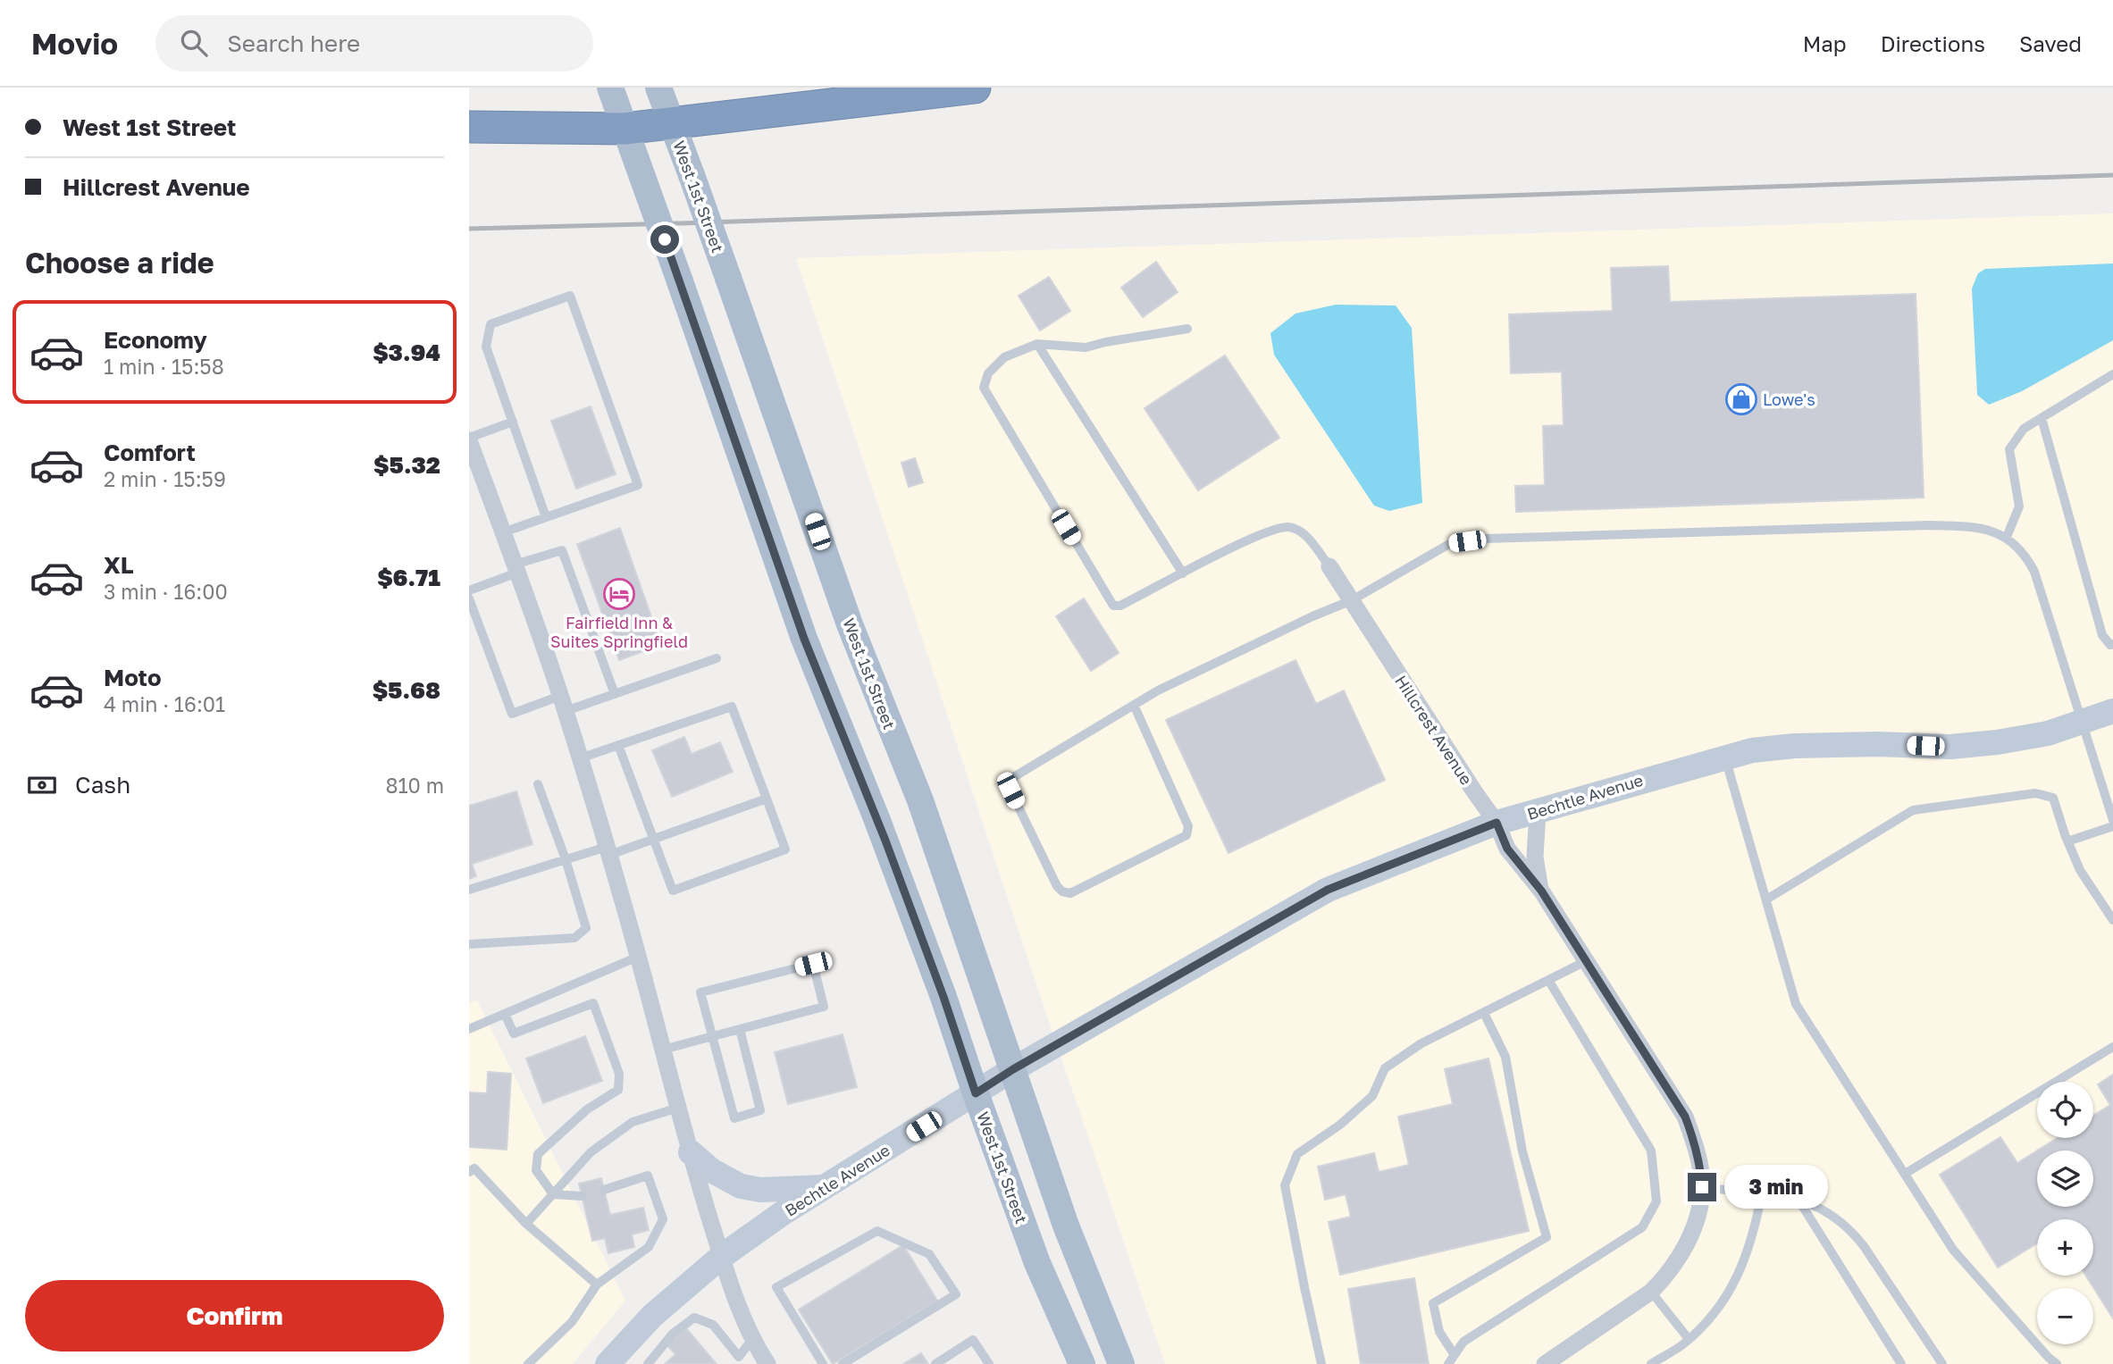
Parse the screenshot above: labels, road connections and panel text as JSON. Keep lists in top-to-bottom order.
{
  "streets": {
    "main road": ["West 1st Street"],
    "street": ["Hillcrest Avenue", "Bechtle Avenue"]
  },
  "crossings": [
    ["West 1st Street", "Bechtle Avenue"],
    ["Hillcrest Avenue", "Bechtle Avenue"]
  ],
  "places": {
    "shop": ["Lowe's"],
    "hotel": ["Fairfield Inn & Suites Springfield"]
  },
  "page": {
    "header": "Movio",
    "search": "Search here",
    "nav": ["Map", "Directions", "Saved"],
    "banner": ["West 1st Street", "Hillcrest Avenue"],
    "heading": "Choose a ride",
    "list": [
      {
        "name": "Economy",
        "note": "1 min · 15:58",
        "value": "$3.94"
      },
      {
        "name": "Comfort",
        "note": "2 min · 15:59",
        "value": "$5.32"
      },
      {
        "name": "XL",
        "note": "3 min · 16:00",
        "value": "$6.71"
      },
      {
        "name": "Moto",
        "note": "4 min · 16:01",
        "value": "$5.68"
      }
    ],
    "pay": ["Cash", "810 m"],
    "map_buttons": ["+", "−"],
    "bubble": "3 min",
    "buttons": "Confirm"
  }
}
